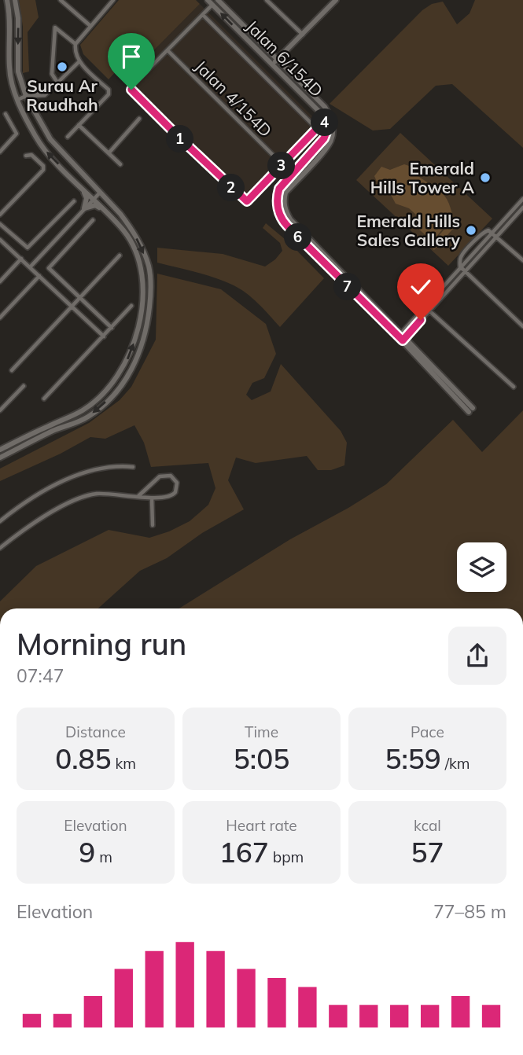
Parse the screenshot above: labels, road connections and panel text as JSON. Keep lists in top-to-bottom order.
{
  "streets": {
    "street": ["Jalan 6/154D", "Jalan 4/154D"]
  },
  "places": ["Surau Ar Raudhah", "Emerald Hills Tower A", "Emerald Hills Sales Gallery"],
  "page": {
    "pins": [
      "4",
      "1",
      "3",
      "2",
      "6",
      "7"
    ],
    "heading": ["Morning run", "07:47"],
    "stats": [
      ["Distance", "0.85 km"],
      ["Time", "5:05"],
      ["Pace", "5:59 /km"],
      ["Elevation", "9 m"],
      ["Heart rate", "167 bpm"],
      ["kcal", "57"]
    ],
    "chart": ["Elevation", "77–85 m"]
  }
}
